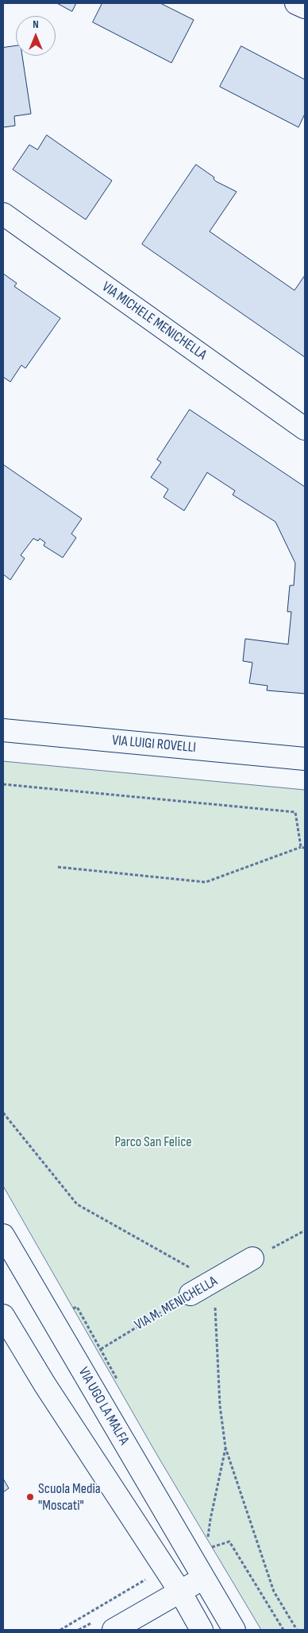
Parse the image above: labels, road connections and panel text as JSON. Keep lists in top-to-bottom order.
{
  "streets": {
    "street": [
      "VIA MICHELE MENICHELLA",
      "VIA LUIGI ROVELLI",
      "VIA M. MENICHELLA",
      "VIA UGO LA MALFA"
    ]
  },
  "parks": ["Parco San Felice"],
  "places": ["Scuola Media \"Moscati\""],
  "north": "top"
}
